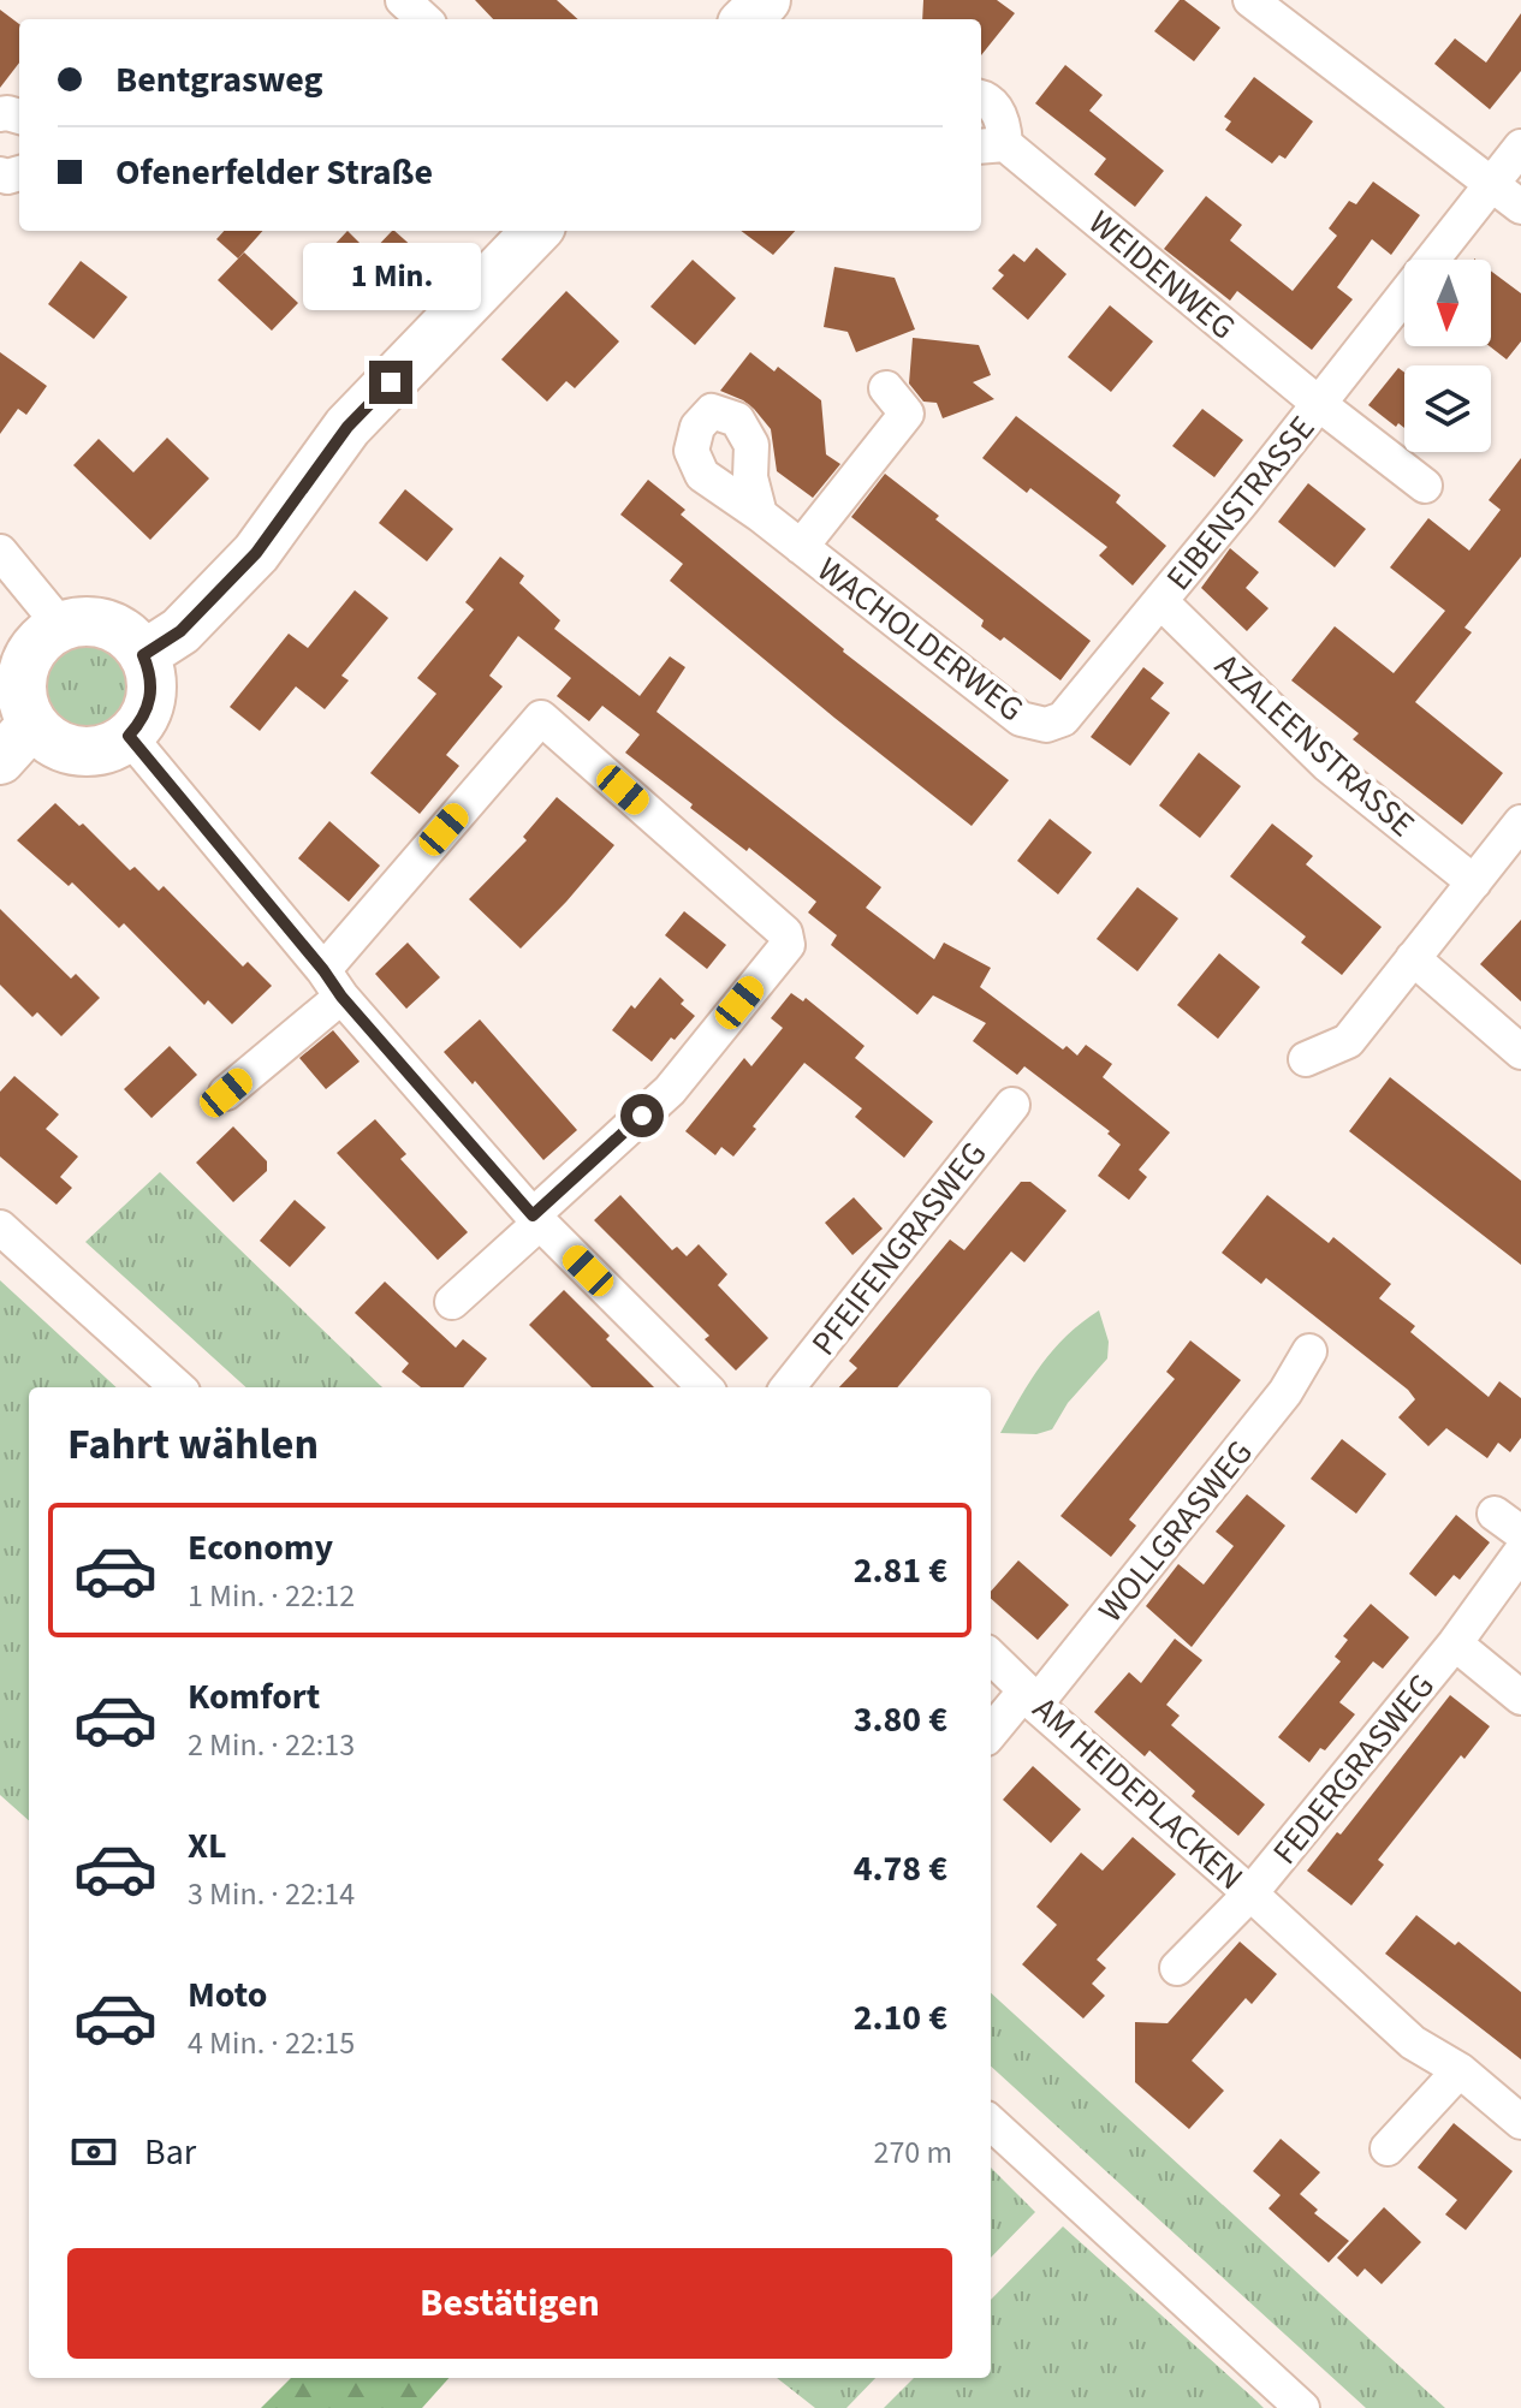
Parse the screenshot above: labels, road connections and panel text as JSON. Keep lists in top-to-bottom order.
{
  "streets": {
    "street": [
      "WEIDENWEG",
      "EIBENSTRASSE",
      "WACHOLDERWEG",
      "AZALEENSTRASSE",
      "PFEIFENGRASWEG",
      "WOLLGRASWEG",
      "FEDERGRASWEG",
      "AM HEIDEPLACKEN"
    ]
  },
  "crossings": [
    ["WEIDENWEG", "EIBENSTRASSE"],
    ["EIBENSTRASSE", "WACHOLDERWEG"],
    ["EIBENSTRASSE", "AZALEENSTRASSE"],
    ["WACHOLDERWEG", "AZALEENSTRASSE"],
    ["WOLLGRASWEG", "AM HEIDEPLACKEN"],
    ["FEDERGRASWEG", "AM HEIDEPLACKEN"]
  ],
  "north": "bottom",
  "page": {
    "banner": ["Bentgrasweg", "Ofenerfelder Straße"],
    "bubble": "1 Min.",
    "heading": "Fahrt wählen",
    "list": [
      {
        "name": "Economy",
        "note": "1 Min. · 22:12",
        "value": "2.81 €"
      },
      {
        "name": "Komfort",
        "note": "2 Min. · 22:13",
        "value": "3.80 €"
      },
      {
        "name": "XL",
        "note": "3 Min. · 22:14",
        "value": "4.78 €"
      },
      {
        "name": "Moto",
        "note": "4 Min. · 22:15",
        "value": "2.10 €"
      }
    ],
    "pay": ["Bar", "270 m"],
    "buttons": "Bestätigen"
  }
}
